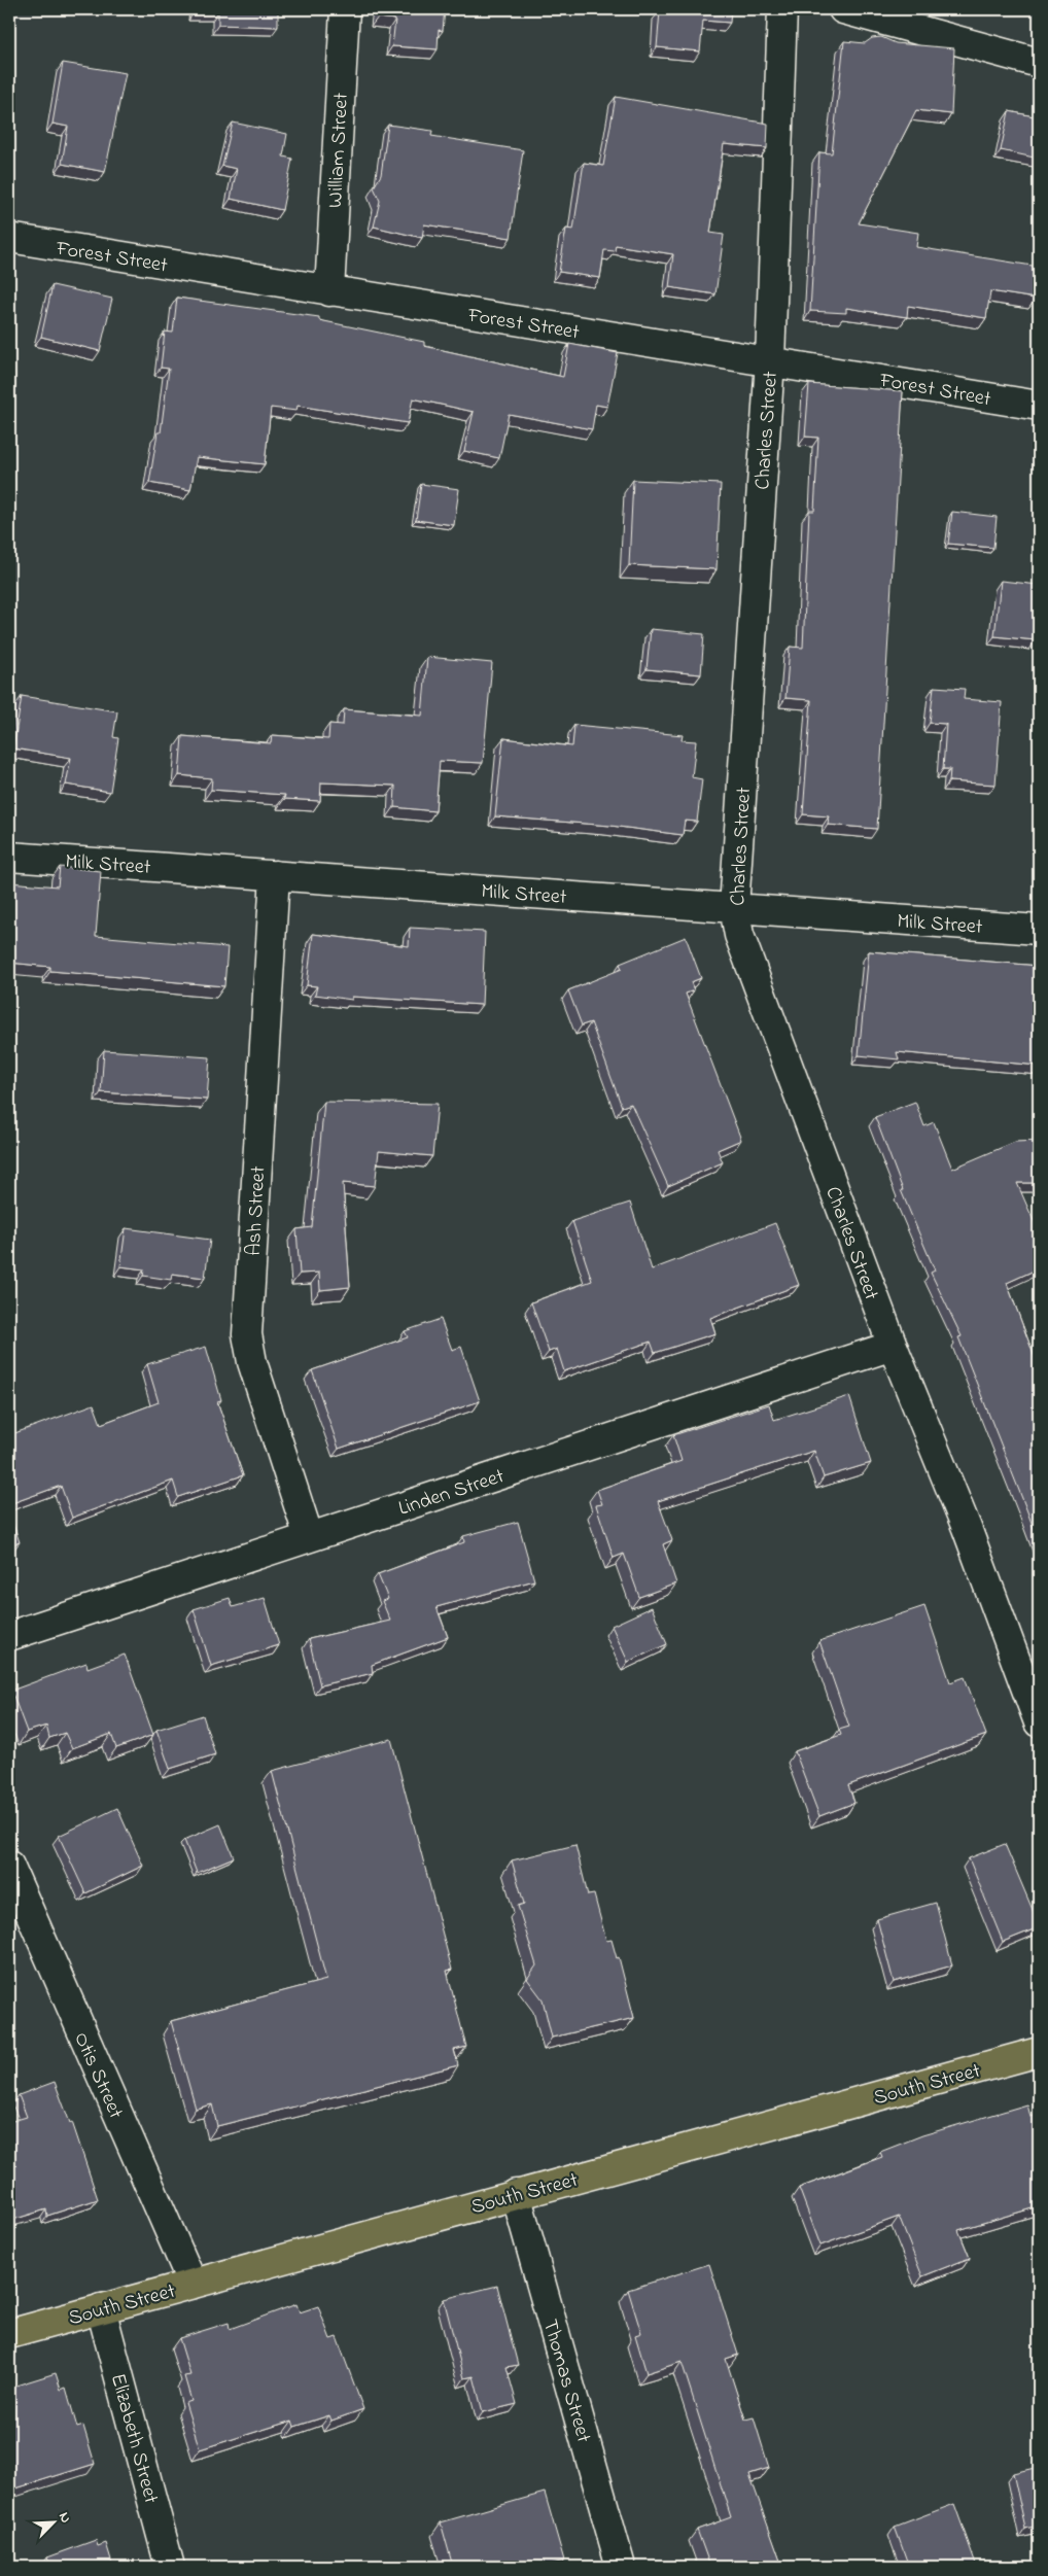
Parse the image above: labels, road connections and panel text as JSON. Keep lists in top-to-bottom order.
{
  "streets": {
    "main road": ["South Street"],
    "street": [
      "William Street",
      "Forest Street",
      "Charles Street",
      "Milk Street",
      "Ash Street",
      "Linden Street",
      "Otis Street",
      "Thomas Street",
      "Elizabeth Street"
    ]
  },
  "crossings": [
    ["William Street", "Forest Street"],
    ["Forest Street", "Charles Street"],
    ["Charles Street", "Milk Street"],
    ["Charles Street", "Linden Street"],
    ["Milk Street", "Ash Street"],
    ["Ash Street", "Linden Street"],
    ["Otis Street", "South Street"],
    ["South Street", "Thomas Street"],
    ["South Street", "Elizabeth Street"]
  ],
  "north": "top right"
}
